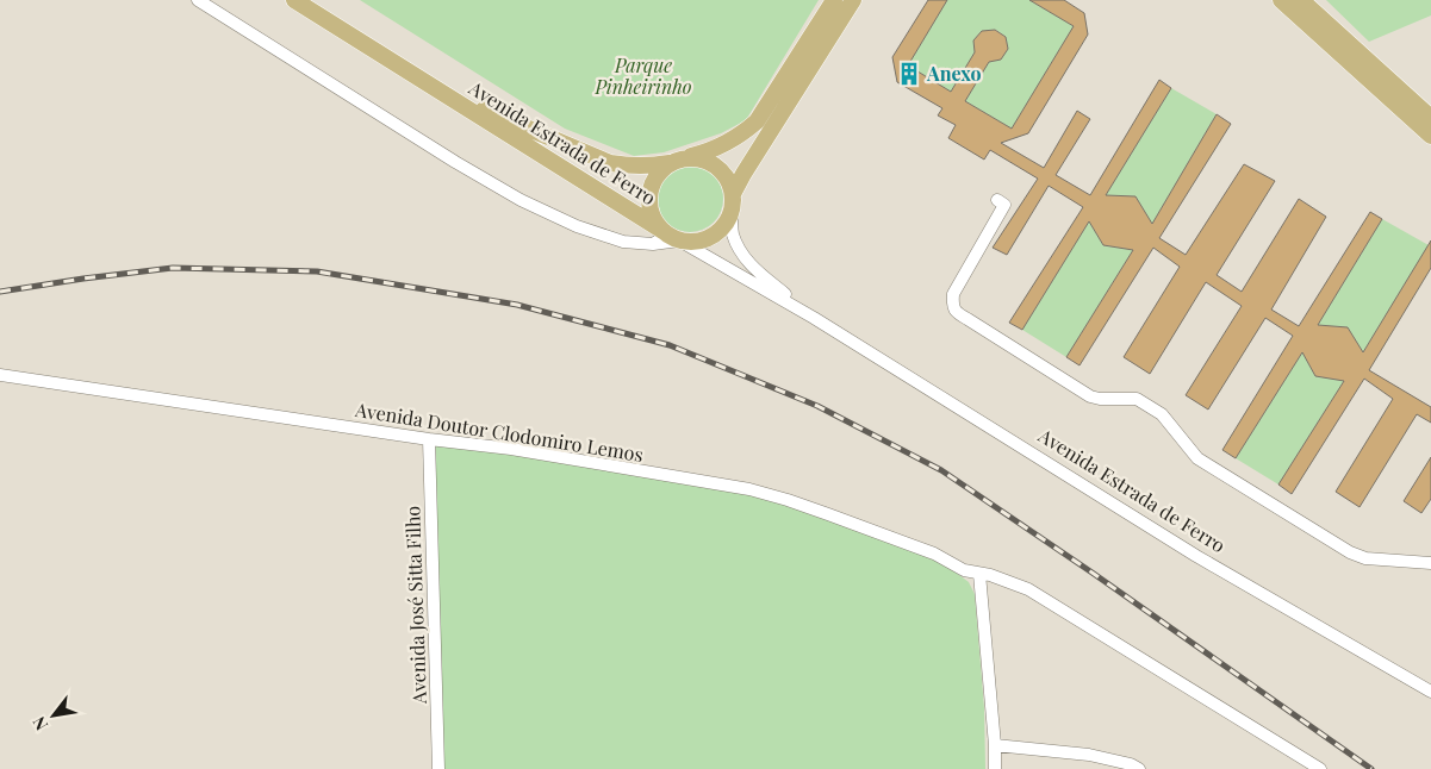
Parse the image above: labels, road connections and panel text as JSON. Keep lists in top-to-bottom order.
{
  "streets": {
    "main road": ["Avenida Estrada de Ferro"],
    "street": ["Avenida Doutor Clodomiro Lemos", "Avenida José Sitta Filho"]
  },
  "crossings": [
    ["Avenida Doutor Clodomiro Lemos", "Avenida José Sitta Filho"]
  ],
  "parks": ["Parque Pinheirinho"],
  "places": {
    "building": ["Anexo"]
  },
  "north": "bottom left"
}
